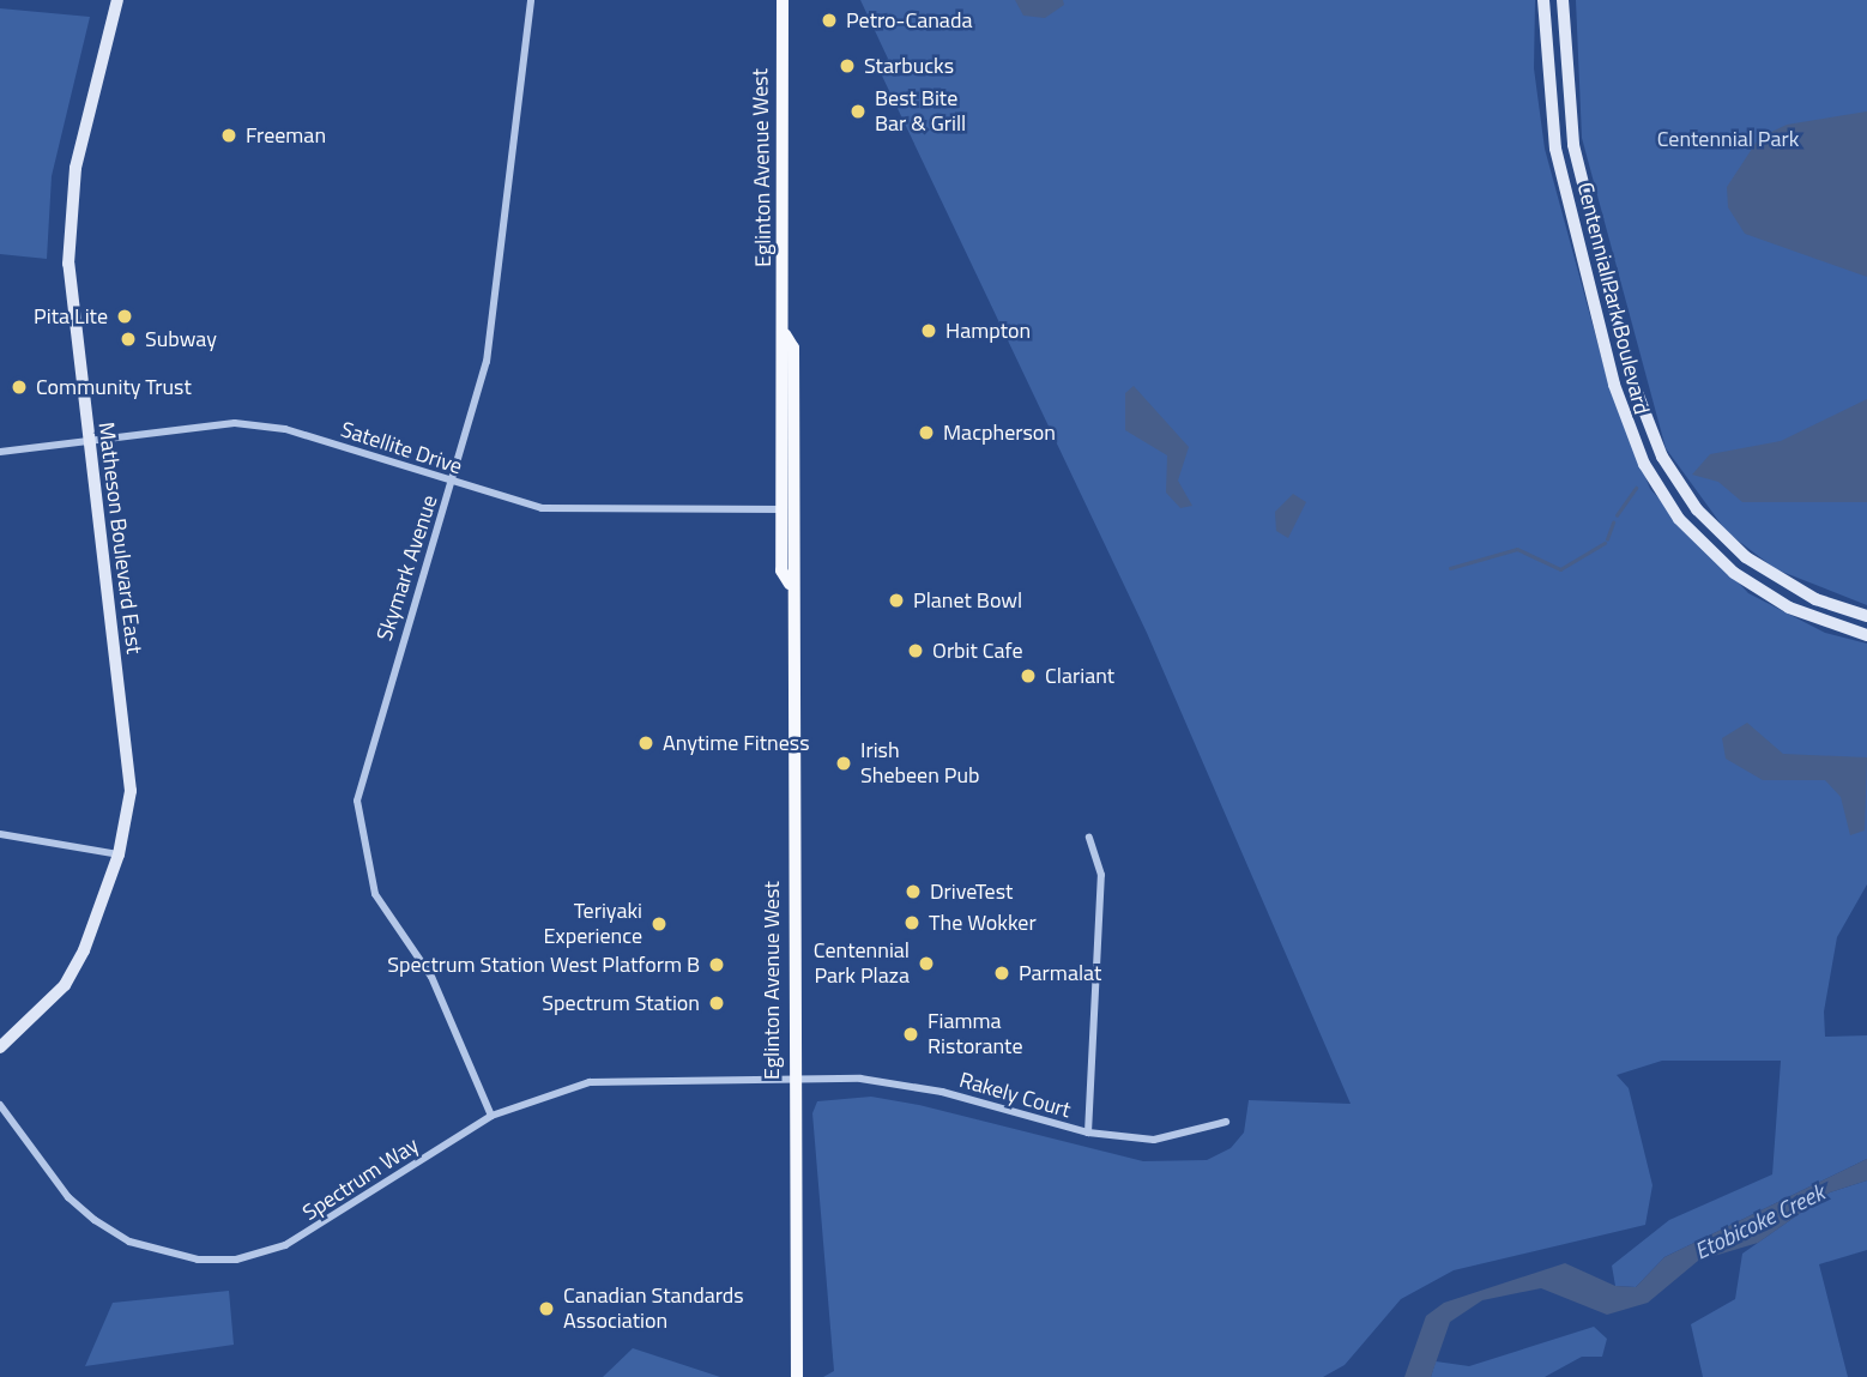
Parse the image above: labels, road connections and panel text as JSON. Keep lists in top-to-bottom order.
{
  "streets": {
    "main road": ["Eglinton Avenue West"],
    "street": [
      "Centennial Park Boulevard",
      "Satellite Drive",
      "Matheson Boulevard East",
      "Skymark Avenue",
      "Rakely Court",
      "Spectrum Way"
    ]
  },
  "crossings": [
    ["Eglinton Avenue West", "Satellite Drive"],
    ["Eglinton Avenue West", "Rakely Court"],
    ["Eglinton Avenue West", "Spectrum Way"],
    ["Satellite Drive", "Matheson Boulevard East"],
    ["Satellite Drive", "Skymark Avenue"],
    ["Skymark Avenue", "Spectrum Way"],
    ["Rakely Court", "Spectrum Way"]
  ],
  "water": ["Etobicoke Creek"],
  "parks": ["Centennial Park"],
  "places": [
    "Petro-Canada",
    "Starbucks",
    "Best Bite Bar & Grill",
    "Freeman",
    "Pita Lite",
    "Hampton",
    "Subway",
    "Community Trust",
    "Macpherson",
    "Planet Bowl",
    "Orbit Cafe",
    "Clariant",
    "Anytime Fitness",
    "Irish Shebeen Pub",
    "DriveTest",
    "The Wokker",
    "Teriyaki Experience",
    "Centennial Park Plaza",
    "Spectrum Station West Platform B",
    "Parmalat",
    "Spectrum Station",
    "Fiamma Ristorante",
    "Canadian Standards Association"
  ]
}
